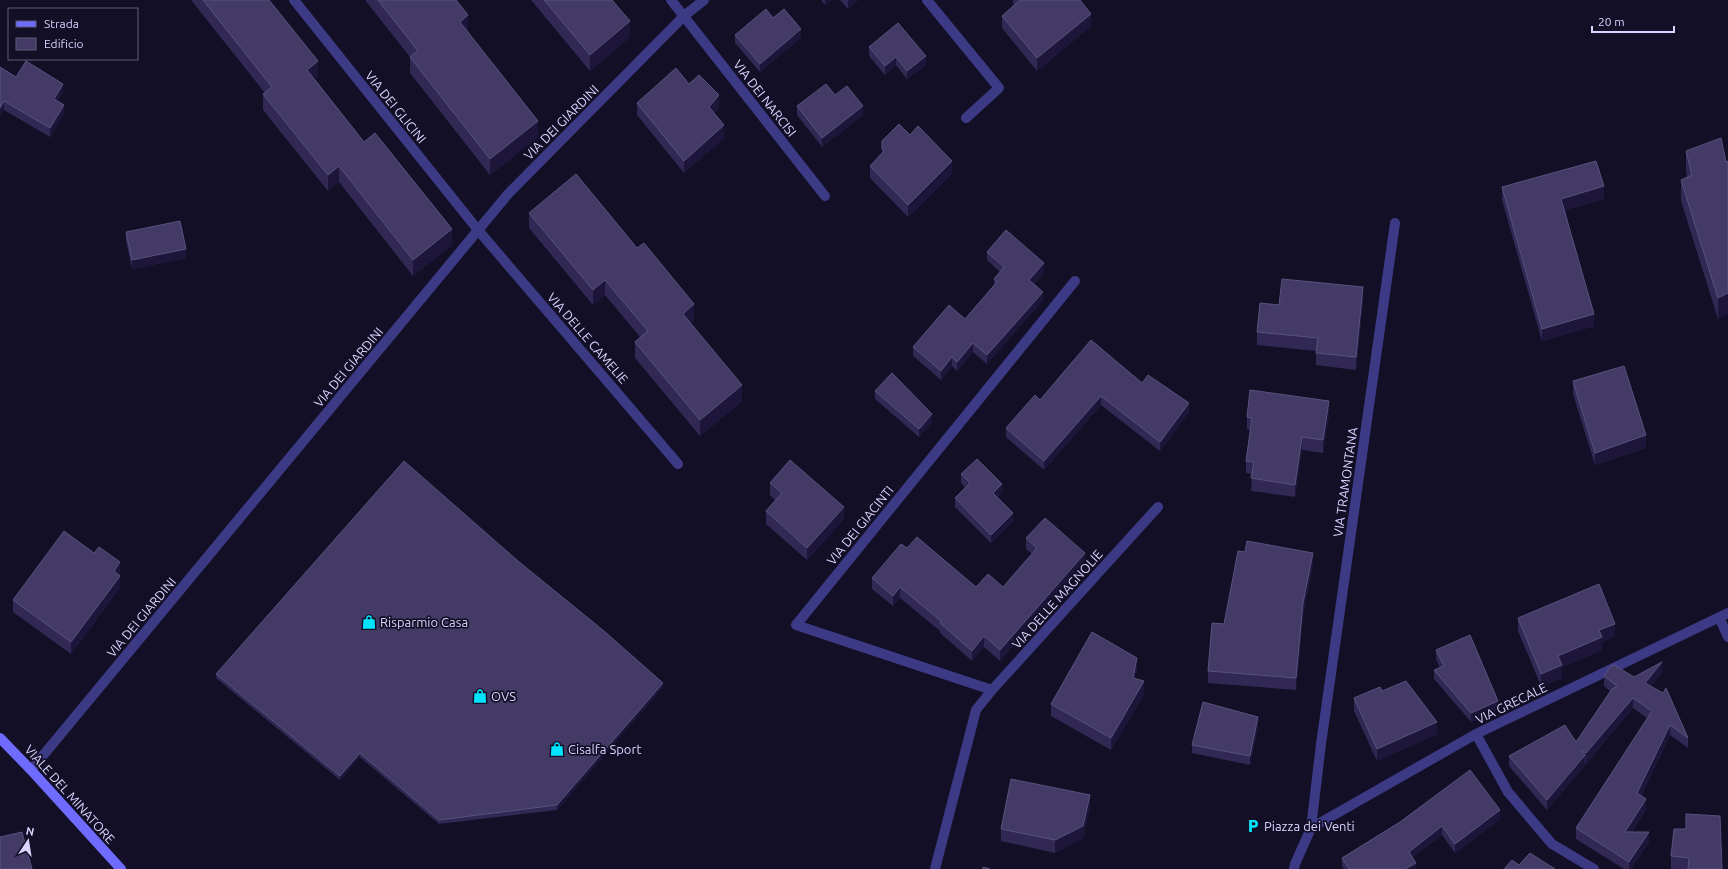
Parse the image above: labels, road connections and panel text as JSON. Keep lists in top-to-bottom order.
{
  "streets": {
    "main road": ["VIALE DEL MINATORE"],
    "street": [
      "VIA DEI NARCISI",
      "VIA DEI GLICINI",
      "VIA DEI GIARDINI",
      "VIA DELLE CAMELIE",
      "VIA TRAMONTANA",
      "VIA DEI GIACINTI",
      "VIA DELLE MAGNOLIE",
      "VIA GRECALE"
    ]
  },
  "crossings": [
    ["VIA DEI NARCISI", "VIA DEI GIARDINI"],
    ["VIA DEI GLICINI", "VIA DEI GIARDINI"],
    ["VIA DEI GLICINI", "VIA DELLE CAMELIE"],
    ["VIA DEI GIARDINI", "VIA DELLE CAMELIE"],
    ["VIA DEI GIARDINI", "VIALE DEL MINATORE"],
    ["VIA TRAMONTANA", "VIA GRECALE"],
    ["VIA DEI GIACINTI", "VIA DELLE MAGNOLIE"]
  ],
  "places": {
    "shop": ["Risparmio Casa", "OVS", "Cisalfa Sport"],
    "parking": ["Piazza dei Venti"]
  },
  "legend": ["Strada", "Edificio"],
  "scale_bar": "20 m",
  "north": "top"
}
